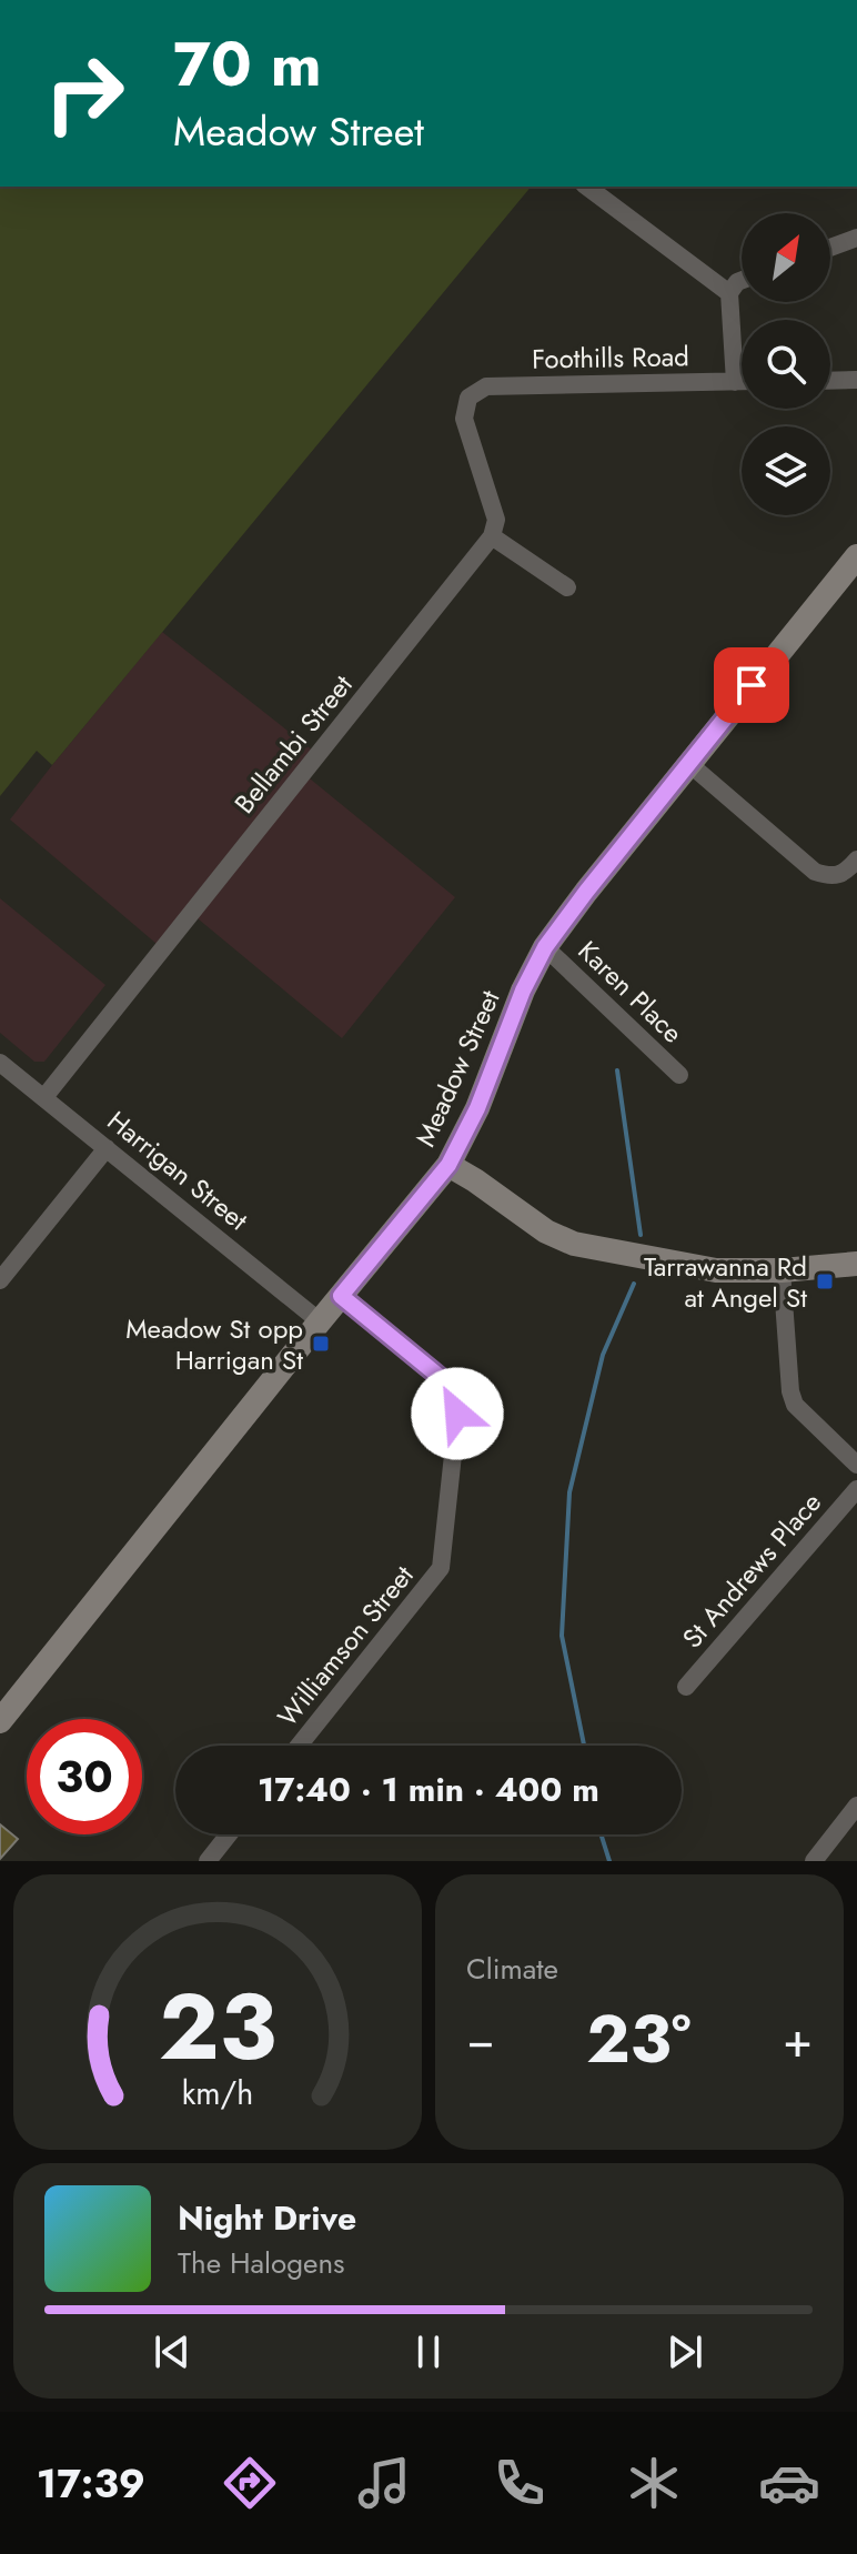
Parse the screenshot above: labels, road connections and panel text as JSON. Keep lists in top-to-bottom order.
{
  "streets": {
    "main road": ["Meadow Street"],
    "street": [
      "Foothills Road",
      "Bellambi Street",
      "Karen Place",
      "Harrigan Street",
      "St Andrews Place",
      "Williamson Street"
    ]
  },
  "crossings": [
    ["Foothills Road", "Bellambi Street"],
    ["Bellambi Street", "Harrigan Street"],
    ["Karen Place", "Meadow Street"],
    ["Meadow Street", "Harrigan Street"],
    ["Meadow Street", "Williamson Street"]
  ],
  "places": {
    "transit": ["Tarrawanna Rd at Angel St", "Meadow St opp Harrigan St"]
  },
  "north": "top right",
  "page": {
    "turn": ["70 m", "Meadow Street"],
    "limit": "30",
    "trip": "17:40 · 1 min · 400 m",
    "tile": "Climate",
    "heat": ["−", "23°", "+"],
    "song": ["Night Drive", "The Halogens"],
    "tabs": "17:39",
    "gauge": ["23", "km/h"]
  }
}
